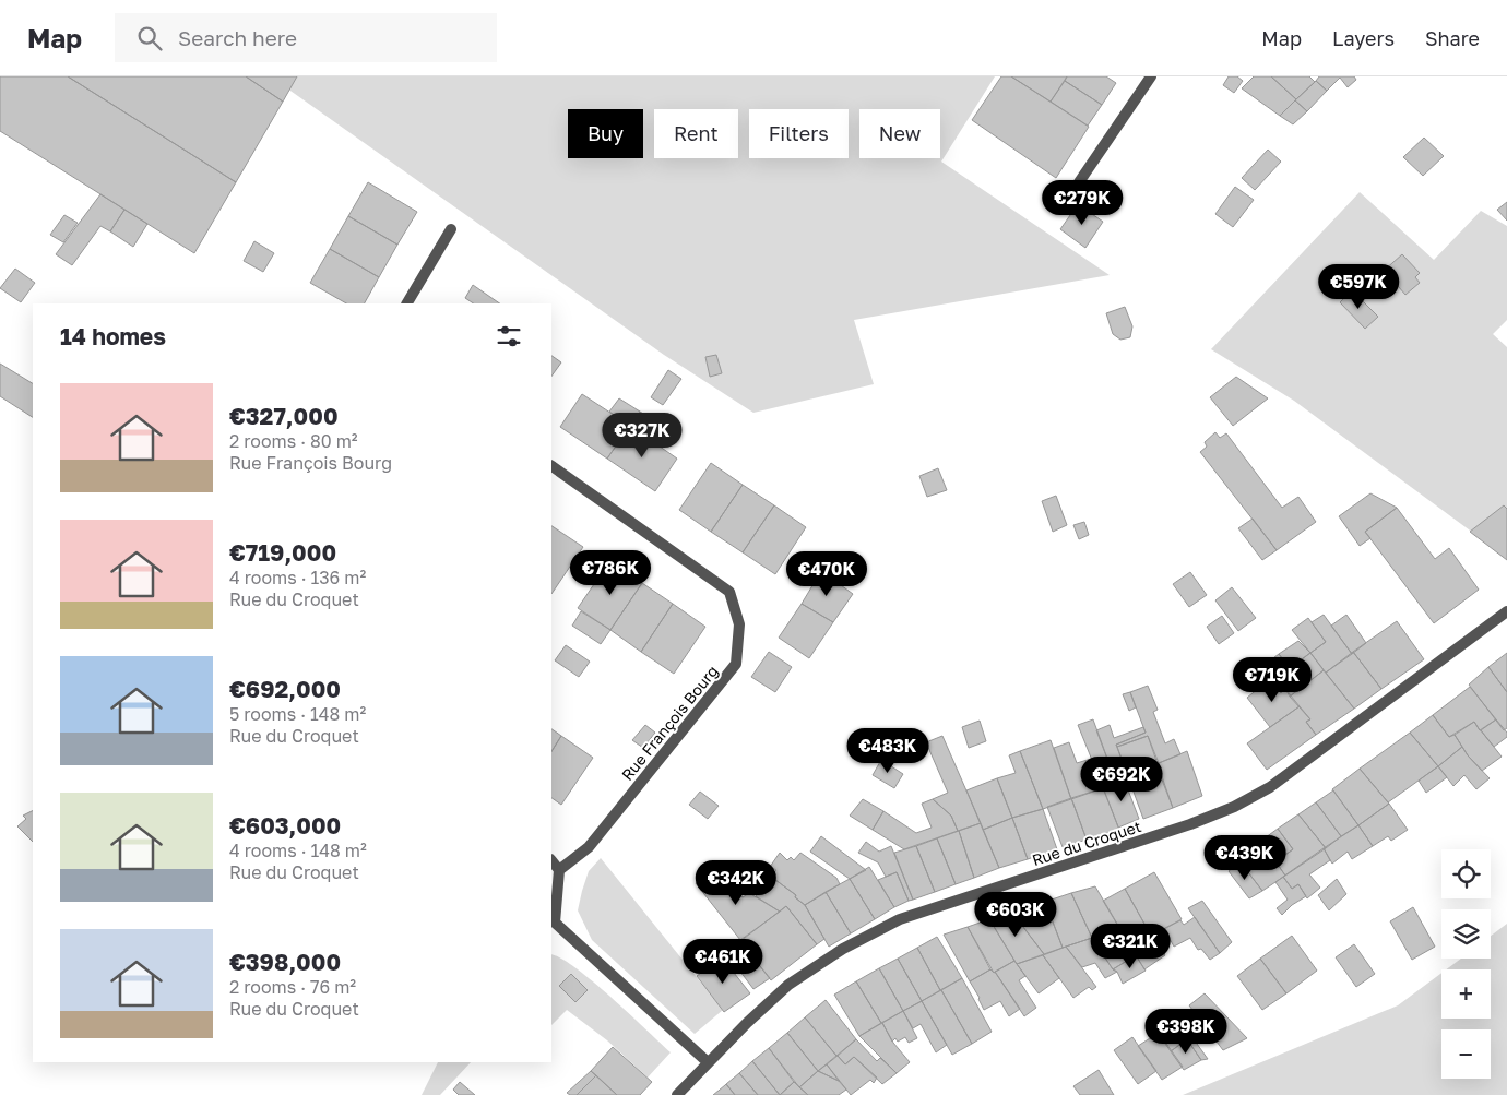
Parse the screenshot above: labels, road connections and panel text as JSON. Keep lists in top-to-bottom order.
{
  "streets": {
    "street": ["Rue François Bourg", "Rue du Croquet"]
  },
  "page": {
    "header": "Map",
    "search": "Search here",
    "nav": ["Map", "Layers", "Share"],
    "chip": [
      "Buy",
      "Rent",
      "Filters",
      "New"
    ],
    "price": [
      "€279K",
      "€597K",
      "€327K",
      "€786K",
      "€470K",
      "€719K",
      "€483K",
      "€692K",
      "€439K",
      "€342K",
      "€603K",
      "€321K",
      "€461K",
      "€398K"
    ],
    "heading": "14 homes",
    "list": [
      {
        "name": "€327,000",
        "note": "2 rooms · 80 m² · Rue François Bourg"
      },
      {
        "name": "€719,000",
        "note": "4 rooms · 136 m² · Rue du Croquet"
      },
      {
        "name": "€692,000",
        "note": "5 rooms · 148 m² · Rue du Croquet"
      },
      {
        "name": "€603,000",
        "note": "4 rooms · 148 m² · Rue du Croquet"
      },
      {
        "name": "€398,000",
        "note": "2 rooms · 76 m² · Rue du Croquet"
      }
    ],
    "map_buttons": ["+", "−"]
  }
}
